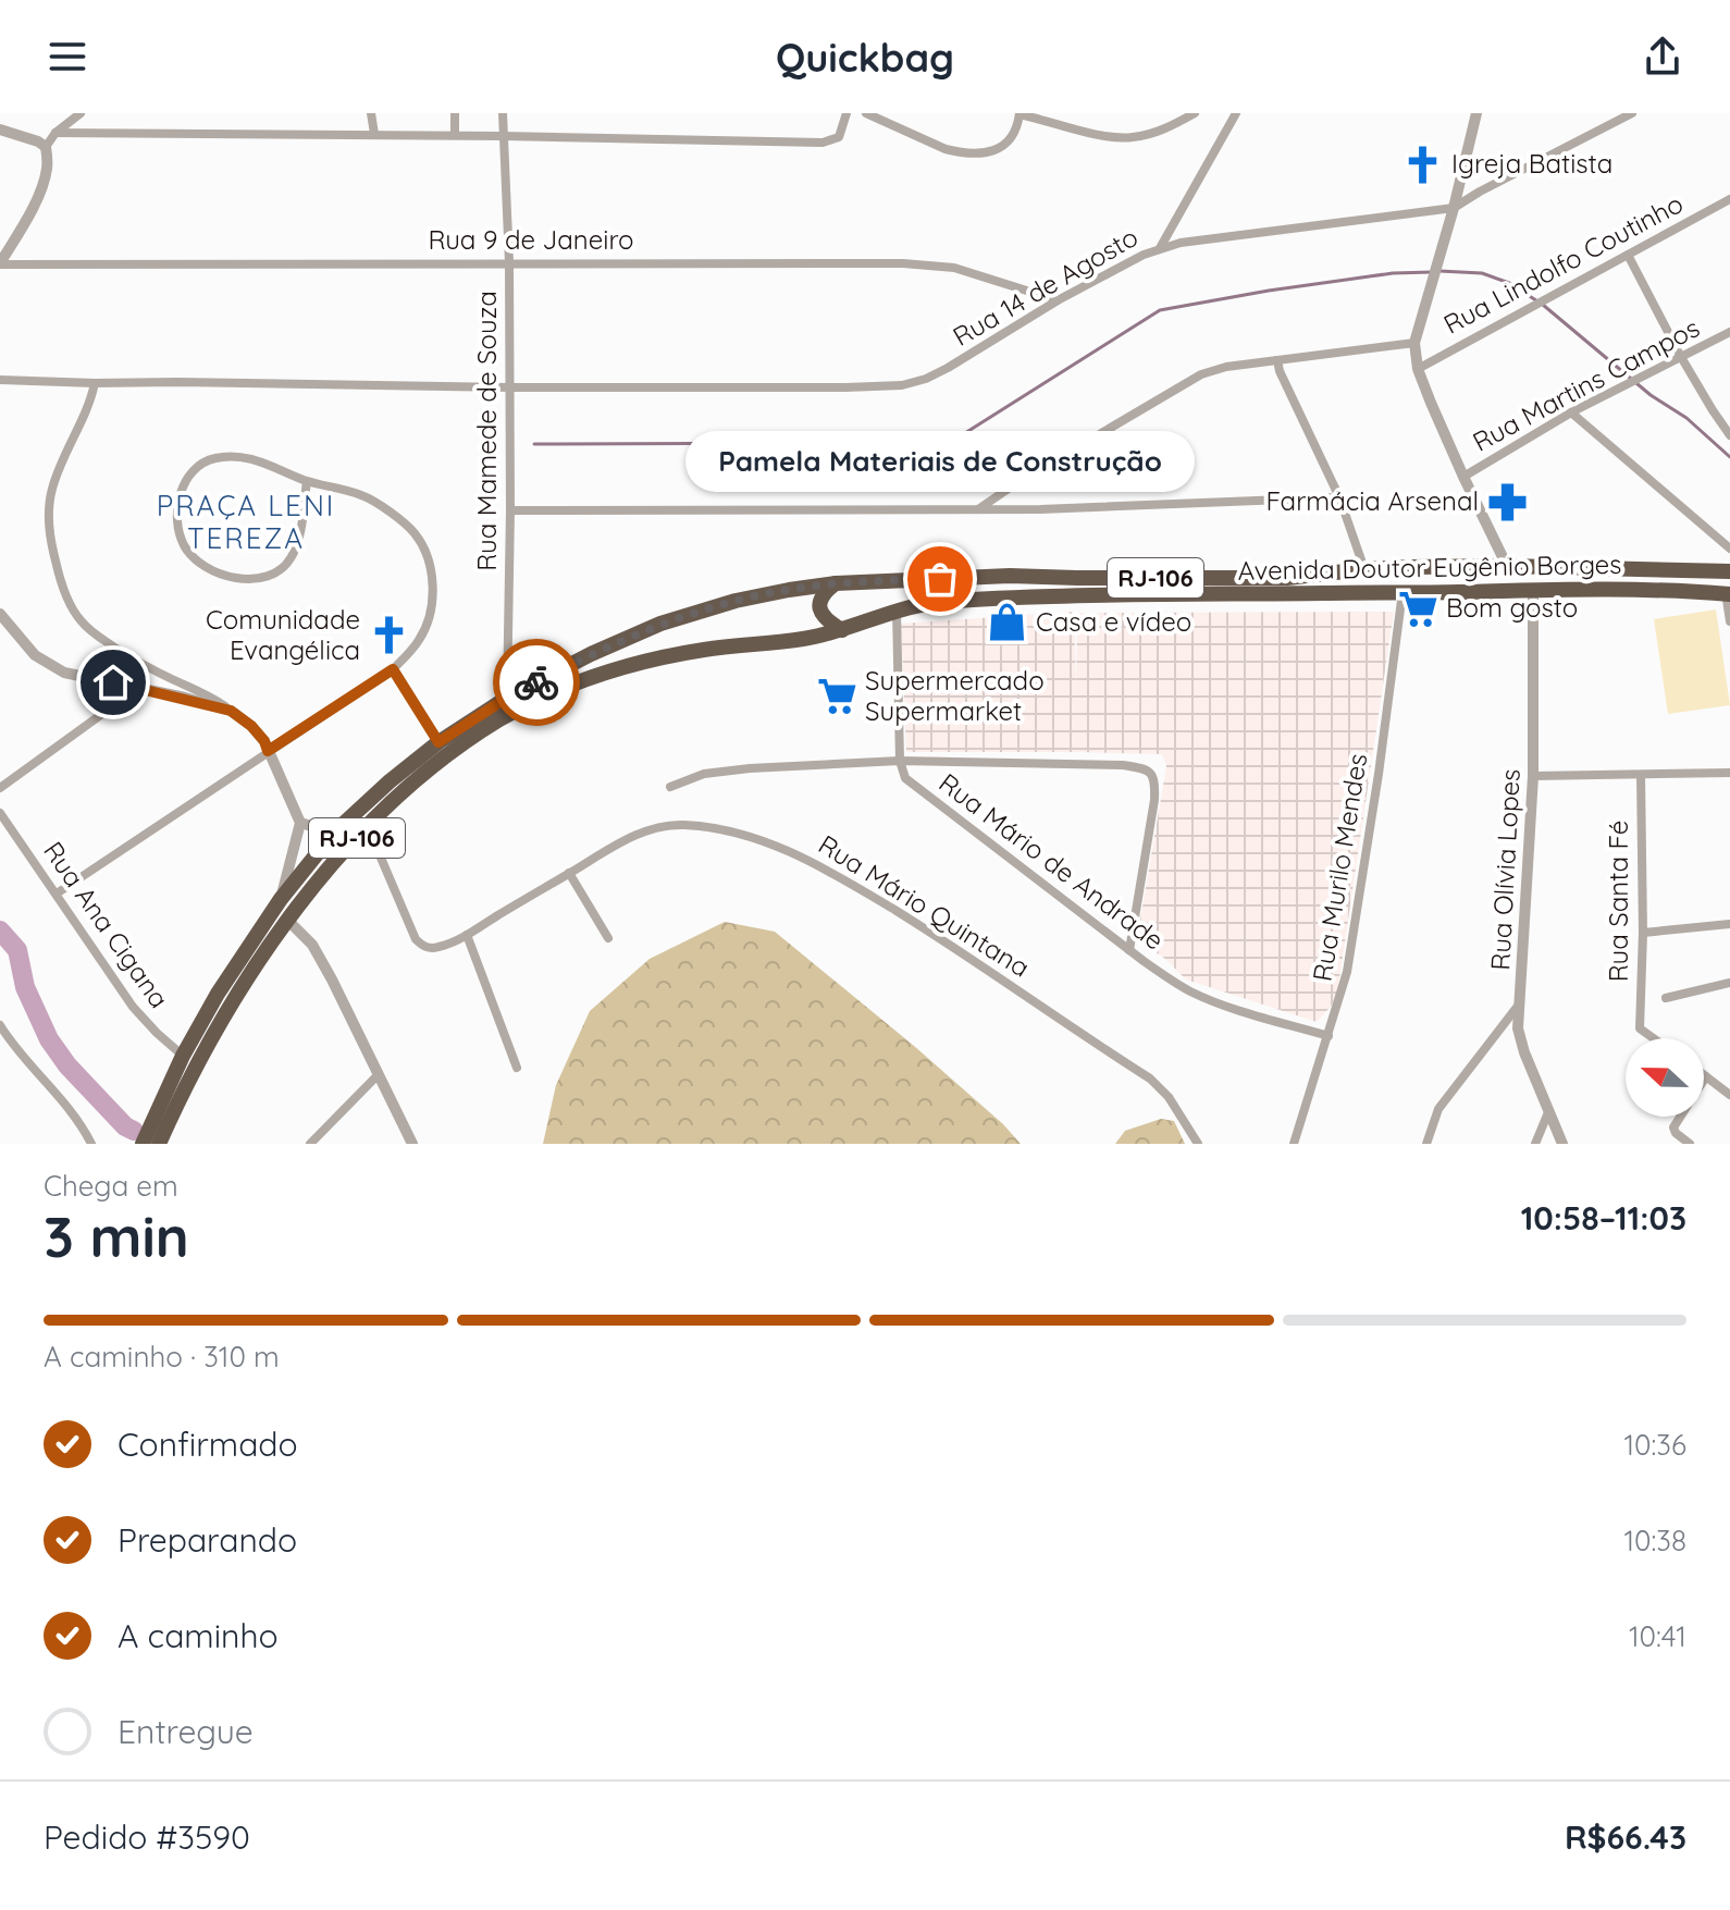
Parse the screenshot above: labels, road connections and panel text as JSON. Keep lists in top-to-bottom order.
{
  "streets": {
    "highway": ["Avenida Doutor Eugênio Borges", "RJ-106"],
    "street": [
      "Rua 9 de Janeiro",
      "Rua Lindolfo Coutinho",
      "Rua 14 de Agosto",
      "Rua Martins Campos",
      "Rua Mamede de Souza",
      "Rua Mário de Andrade",
      "Rua Murilo Mendes",
      "Rua Olívia Lopes",
      "Rua Santa Fé",
      "Rua Mário Quintana",
      "Rua Ana Cigana"
    ]
  },
  "crossings": [
    ["Rua 9 de Janeiro", "Rua 14 de Agosto"],
    ["Rua 9 de Janeiro", "Rua Mamede de Souza"],
    ["Rua 14 de Agosto", "Rua Mamede de Souza"],
    ["Rua Mamede de Souza", "Avenida Doutor Eugênio Borges"],
    ["Avenida Doutor Eugênio Borges", "Rua Murilo Mendes"],
    ["Avenida Doutor Eugênio Borges", "Rua Olívia Lopes"],
    ["Avenida Doutor Eugênio Borges", "Rua Mário Quintana"],
    ["Avenida Doutor Eugênio Borges", "Rua Ana Cigana"],
    ["Rua Mário de Andrade", "Rua Murilo Mendes"]
  ],
  "districts": ["PRAÇA LENI TEREZA"],
  "places": {
    "church": ["Igreja Batista", "Comunidade Evangélica"],
    "pharmacy": ["Farmácia Arsenal"],
    "other": ["Pamela Materiais de Construção"],
    "supermarket": ["Bom gosto", "Supermercado Supermarket"],
    "shop": ["Casa e vídeo"]
  },
  "north": "left",
  "page": {
    "header": "Quickbag",
    "bubble": "Pamela Materiais de Construção",
    "heading": ["3 min", "Chega em", "10:58–11:03"],
    "panel": ["Pedido #3590", "R$66.43"],
    "bar": "A caminho · 310 m",
    "list": [
      ["Confirmado", "10:36"],
      ["Preparando", "10:38"],
      ["A caminho", "10:41"],
      "Entregue"
    ]
  }
}
